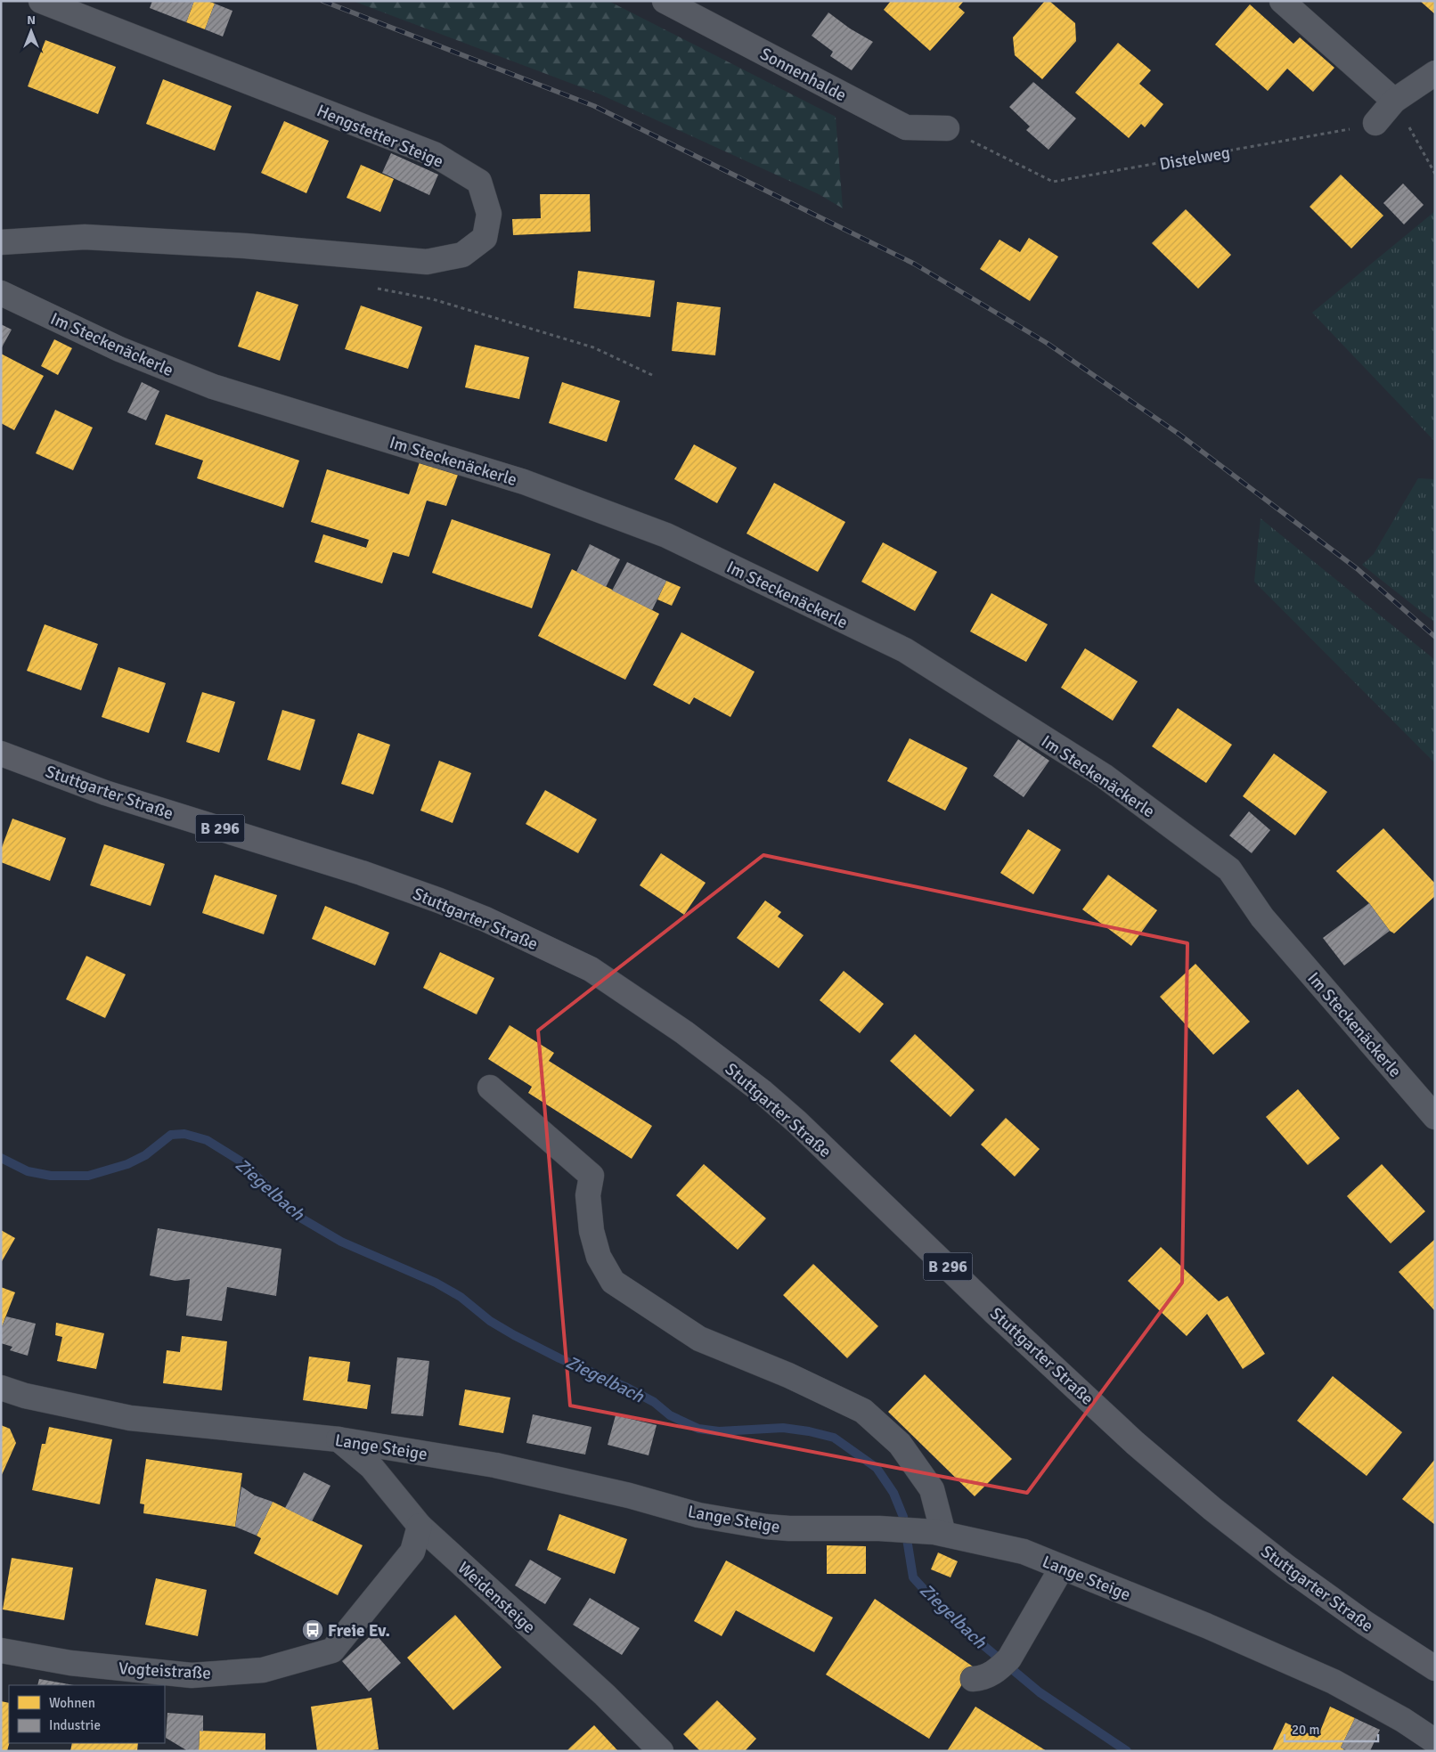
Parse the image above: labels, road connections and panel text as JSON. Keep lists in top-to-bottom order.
{
  "streets": {
    "main road": ["Stuttgarter Straße", "B 296"],
    "street": [
      "Sonnenhalde",
      "Hengstetter Steige",
      "Im Steckenäckerle",
      "Lange Steige",
      "Weidensteige",
      "Vogteistraße"
    ],
    "path": ["Distelweg"]
  },
  "crossings": [
    ["Sonnenhalde", "Distelweg"],
    ["Lange Steige", "Weidensteige"],
    ["Weidensteige", "Vogteistraße"]
  ],
  "water": ["Ziegelbach"],
  "places": {
    "bus stop": ["Freie Ev."]
  },
  "legend": ["Wohnen", "Industrie"],
  "scale_bar": "20 m",
  "north": "top"
}
